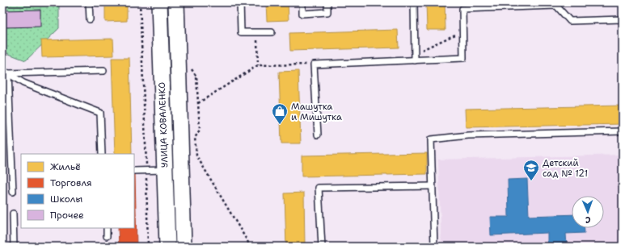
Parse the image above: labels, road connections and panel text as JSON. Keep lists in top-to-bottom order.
{
  "streets": {
    "main road": ["УЛИЦА КОВАЛЕНКО"]
  },
  "places": {
    "shop": ["Машутка и Мишутка"],
    "school or university": ["Детский сад № 121"]
  },
  "legend": [
    "Жильё",
    "Торговля",
    "Школы",
    "Прочее"
  ],
  "north": "bottom"
}
